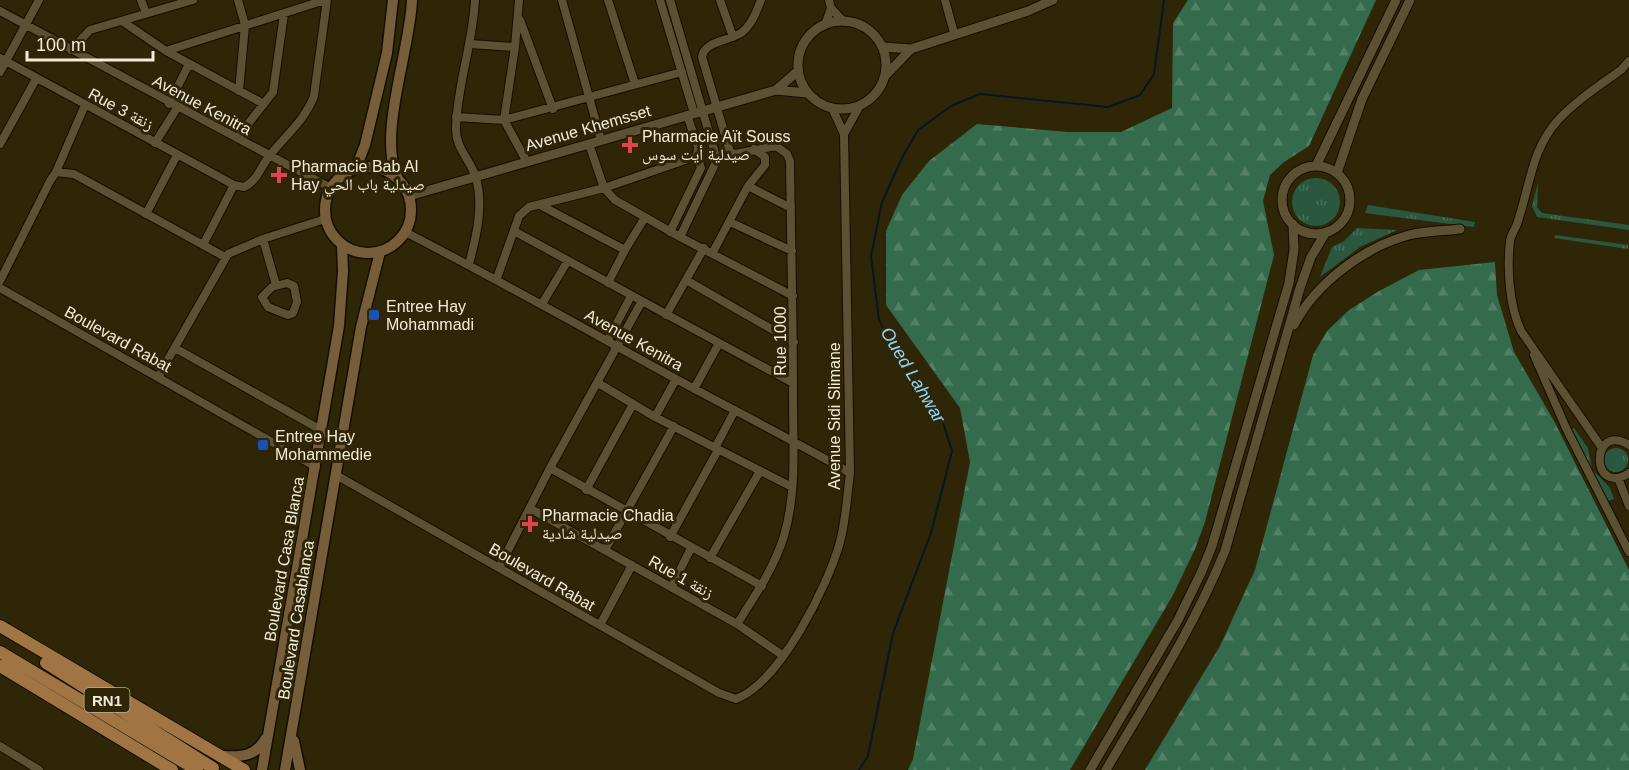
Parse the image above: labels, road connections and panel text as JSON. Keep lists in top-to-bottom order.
{
  "streets": {
    "highway": ["RN1"],
    "main road": ["Boulevard Casa Blanca", "Boulevard Casablanca"],
    "street": [
      "Avenue Kenitra",
      "Rue 3 زنقة",
      "Avenue Khemsset",
      "Boulevard Rabat",
      "Rue 1000",
      "Avenue Sidi Slimane",
      "Rue 1 زنقة"
    ]
  },
  "crossings": [
    ["Avenue Kenitra", "Avenue Khemsset"],
    ["Avenue Kenitra", "Rue 1000"],
    ["Avenue Kenitra", "Avenue Sidi Slimane"],
    ["Avenue Kenitra", "Boulevard Casa Blanca"],
    ["Avenue Khemsset", "Rue 1000"],
    ["Avenue Khemsset", "Avenue Sidi Slimane"],
    ["Avenue Khemsset", "Boulevard Casa Blanca"],
    ["Boulevard Rabat", "Avenue Sidi Slimane"],
    ["Boulevard Rabat", "Boulevard Casa Blanca"],
    ["Boulevard Rabat", "Boulevard Casablanca"],
    ["Rue 1000", "Rue 1 زنقة"],
    ["Avenue Sidi Slimane", "Rue 1 زنقة"]
  ],
  "water": ["Oued Lahwar"],
  "places": {
    "health": ["Pharmacie Aït Souss صيدلية أيت سوس", "Pharmacie Bab Al Hay صيدلية باب الحي", "Pharmacie Chadia صيدلية شادية"],
    "transit": ["Entree Hay Mohammadi", "Entree Hay Mohammedie"]
  },
  "scale_bar": "100 m"
}
